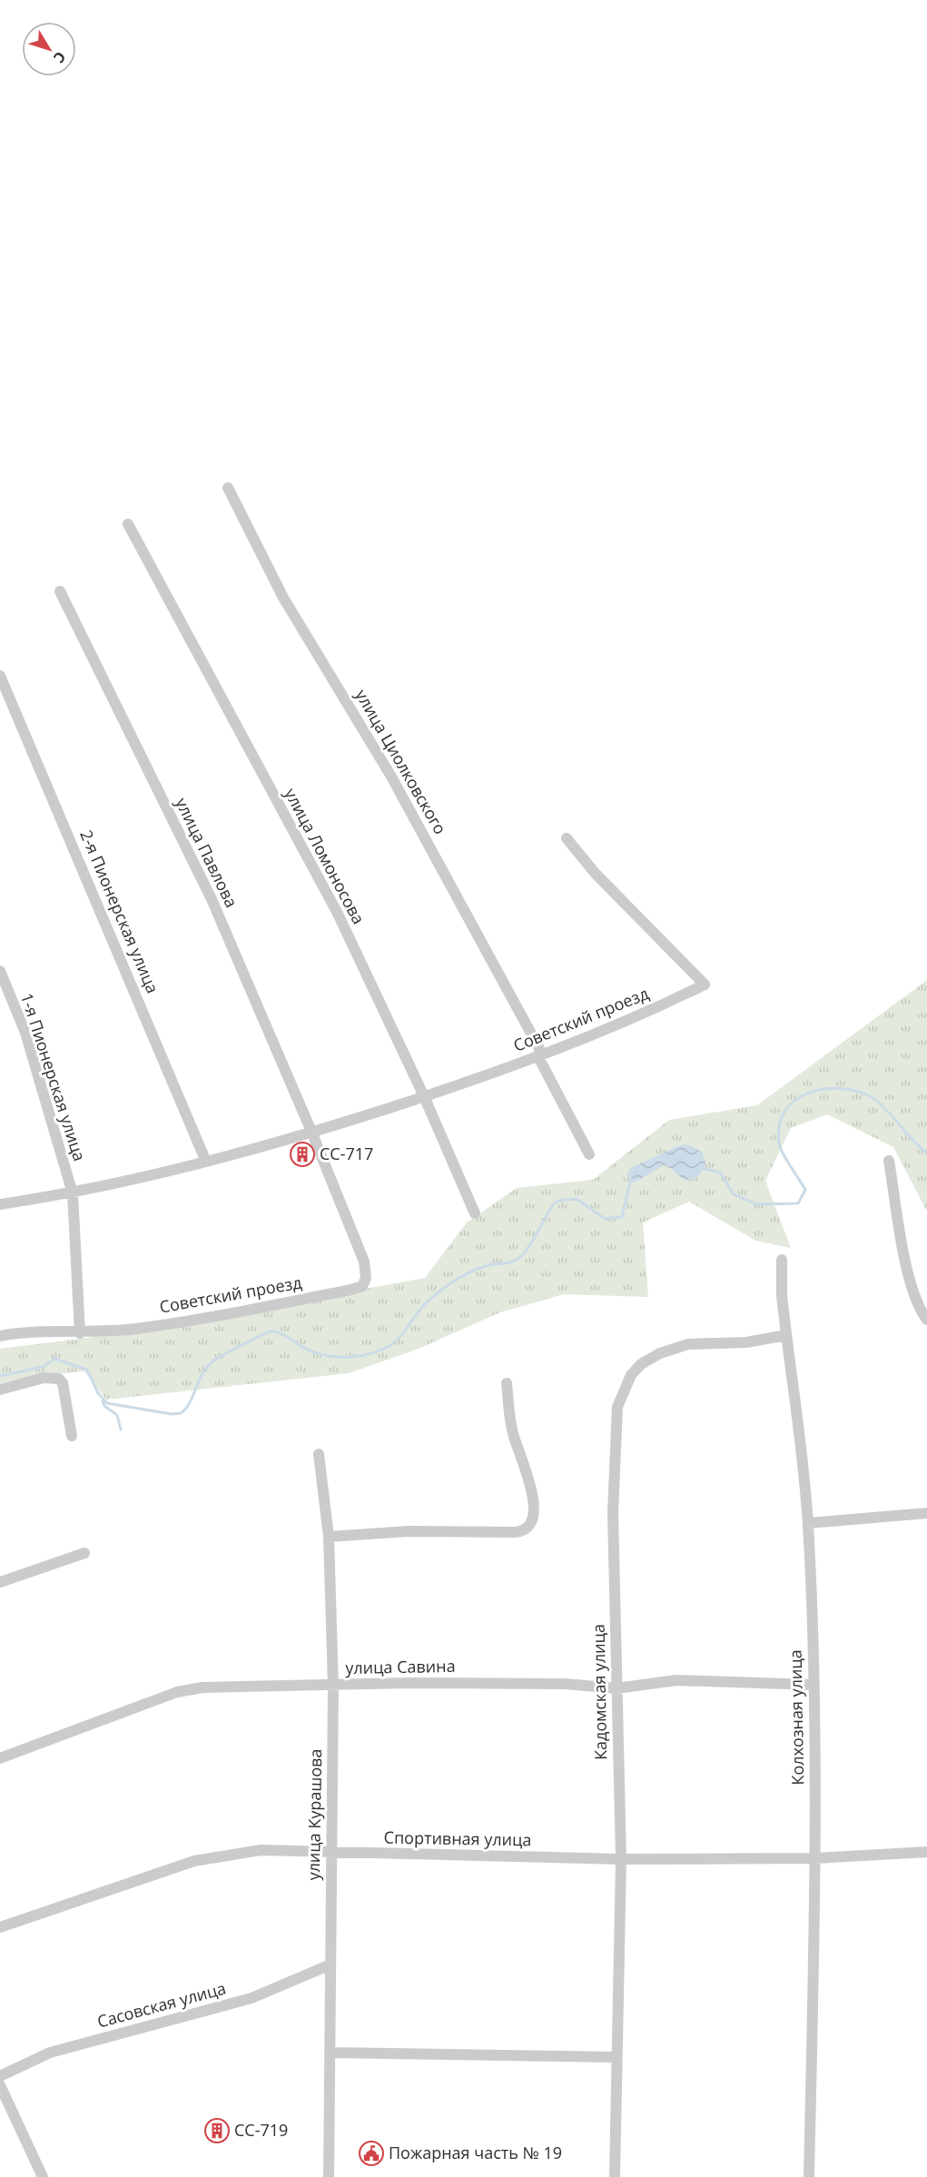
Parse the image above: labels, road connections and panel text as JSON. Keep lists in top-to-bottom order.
{
  "streets": {
    "street": [
      "улица Циолковского",
      "улица Павлова",
      "улица Ломоносова",
      "2-я Пионерская улица",
      "Советский проезд",
      "1-я Пионерская улица",
      "улица Савина",
      "Кадомская улица",
      "Колхозная улица",
      "улица Курашова",
      "Спортивная улица",
      "Сасовская улица"
    ]
  },
  "crossings": [
    ["улица Циолковского", "Советский проезд"],
    ["улица Павлова", "Советский проезд"],
    ["улица Ломоносова", "Советский проезд"],
    ["2-я Пионерская улица", "Советский проезд"],
    ["Советский проезд", "1-я Пионерская улица"],
    ["улица Савина", "Кадомская улица"],
    ["улица Савина", "Колхозная улица"],
    ["улица Савина", "улица Курашова"],
    ["Кадомская улица", "Колхозная улица"],
    ["Кадомская улица", "Спортивная улица"],
    ["Колхозная улица", "Спортивная улица"],
    ["улица Курашова", "Спортивная улица"],
    ["улица Курашова", "Сасовская улица"]
  ],
  "places": {
    "building": ["СС-717", "СС-719"],
    "public building": ["Пожарная часть № 19"]
  },
  "north": "bottom right"
}
